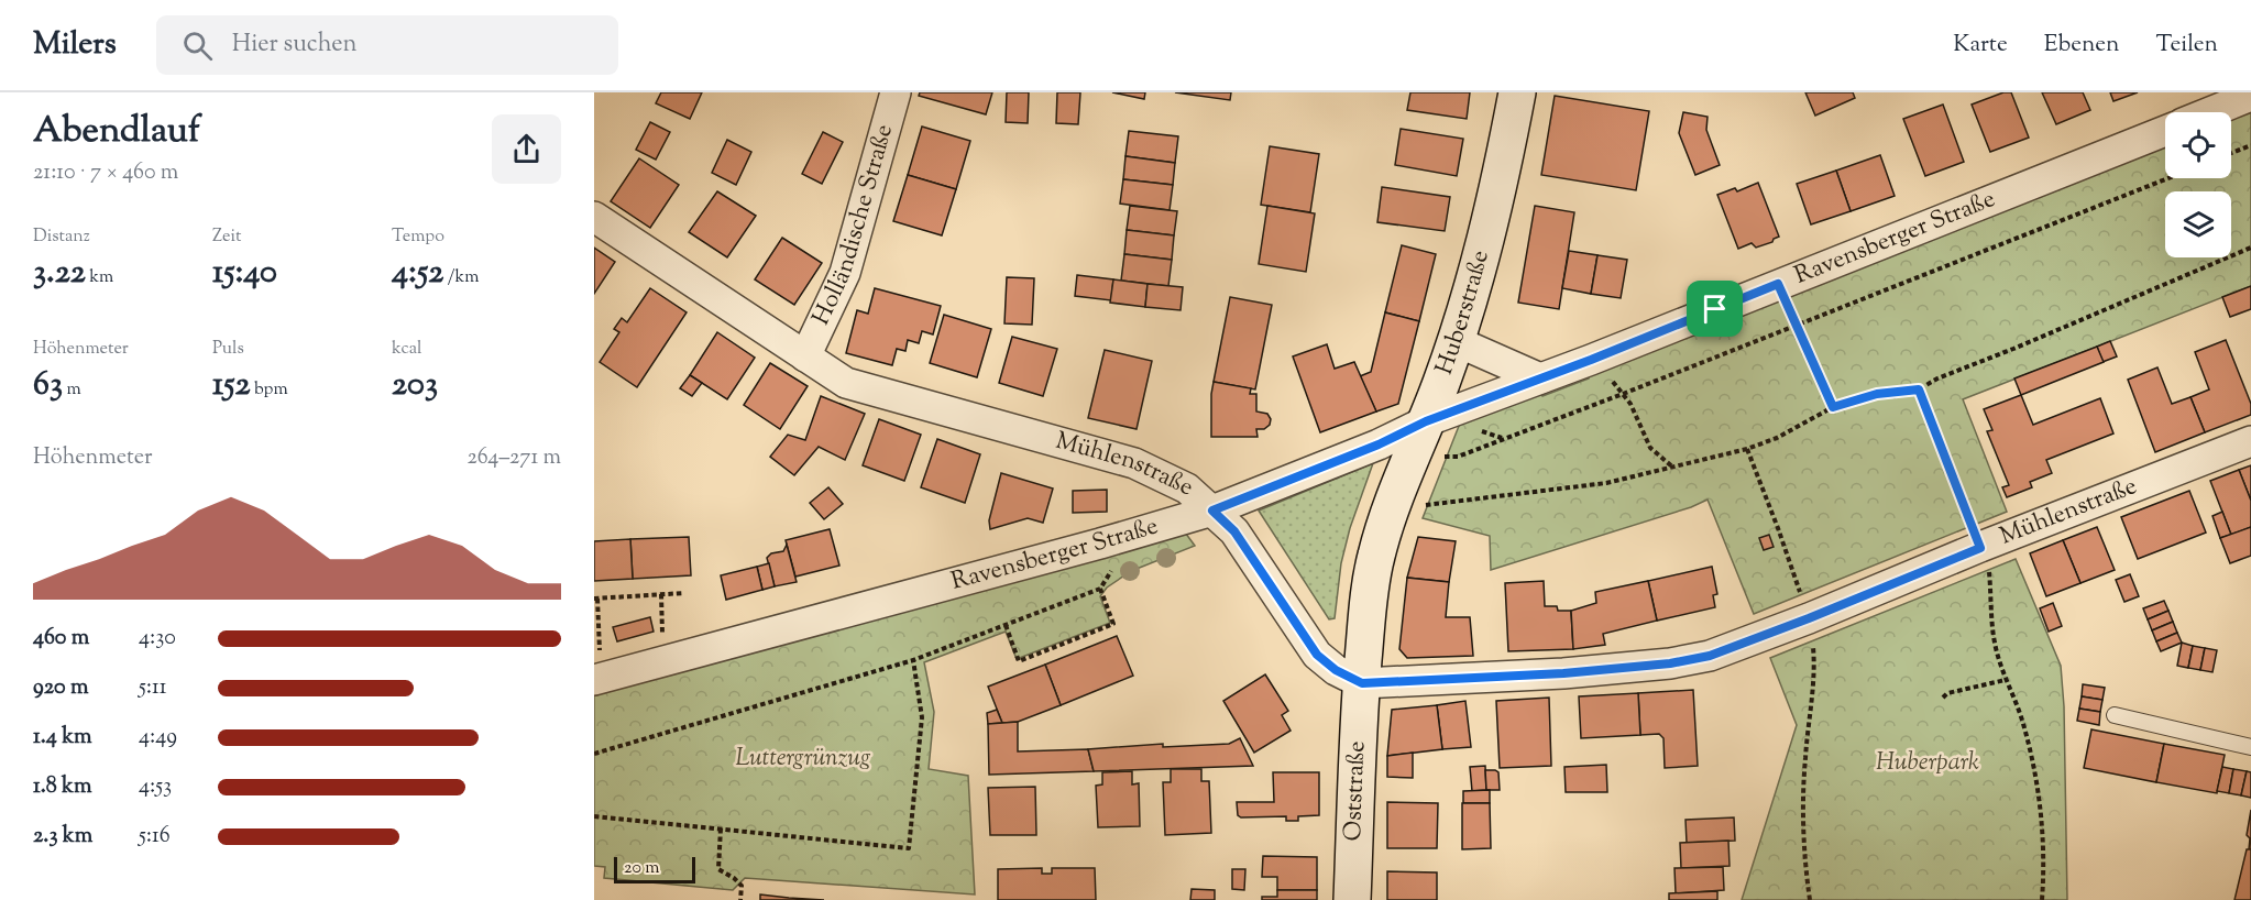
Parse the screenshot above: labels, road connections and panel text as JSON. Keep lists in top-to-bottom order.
{
  "streets": {
    "street": [
      "Holländische Straße",
      "Ravensberger Straße",
      "Huberstraße",
      "Mühlenstraße",
      "Oststraße"
    ]
  },
  "crossings": [
    ["Holländische Straße", "Mühlenstraße"],
    ["Ravensberger Straße", "Huberstraße"],
    ["Ravensberger Straße", "Mühlenstraße"],
    ["Huberstraße", "Mühlenstraße"],
    ["Huberstraße", "Oststraße"],
    ["Mühlenstraße", "Oststraße"]
  ],
  "parks": ["Luttergrünzug", "Huberpark"],
  "scale_bar": "20 m",
  "page": {
    "header": "Milers",
    "search": "Hier suchen",
    "nav": ["Karte", "Ebenen", "Teilen"],
    "heading": ["Abendlauf", "21:10 · 7 × 460 m"],
    "stats": [
      ["Distanz", "3.22 km"],
      ["Zeit", "15:40"],
      ["Tempo", "4:52 /km"],
      ["Höhenmeter", "63 m"],
      ["Puls", "152 bpm"],
      ["kcal", "203"]
    ],
    "chart": ["Höhenmeter", "264–271 m"],
    "list": [
      {
        "name": "460 m",
        "note": "4:30"
      },
      {
        "name": "920 m",
        "note": "5:11"
      },
      {
        "name": "1.4 km",
        "note": "4:49"
      },
      {
        "name": "1.8 km",
        "note": "4:53"
      },
      {
        "name": "2.3 km",
        "note": "5:16"
      }
    ],
    "scale": "20 m"
  }
}
